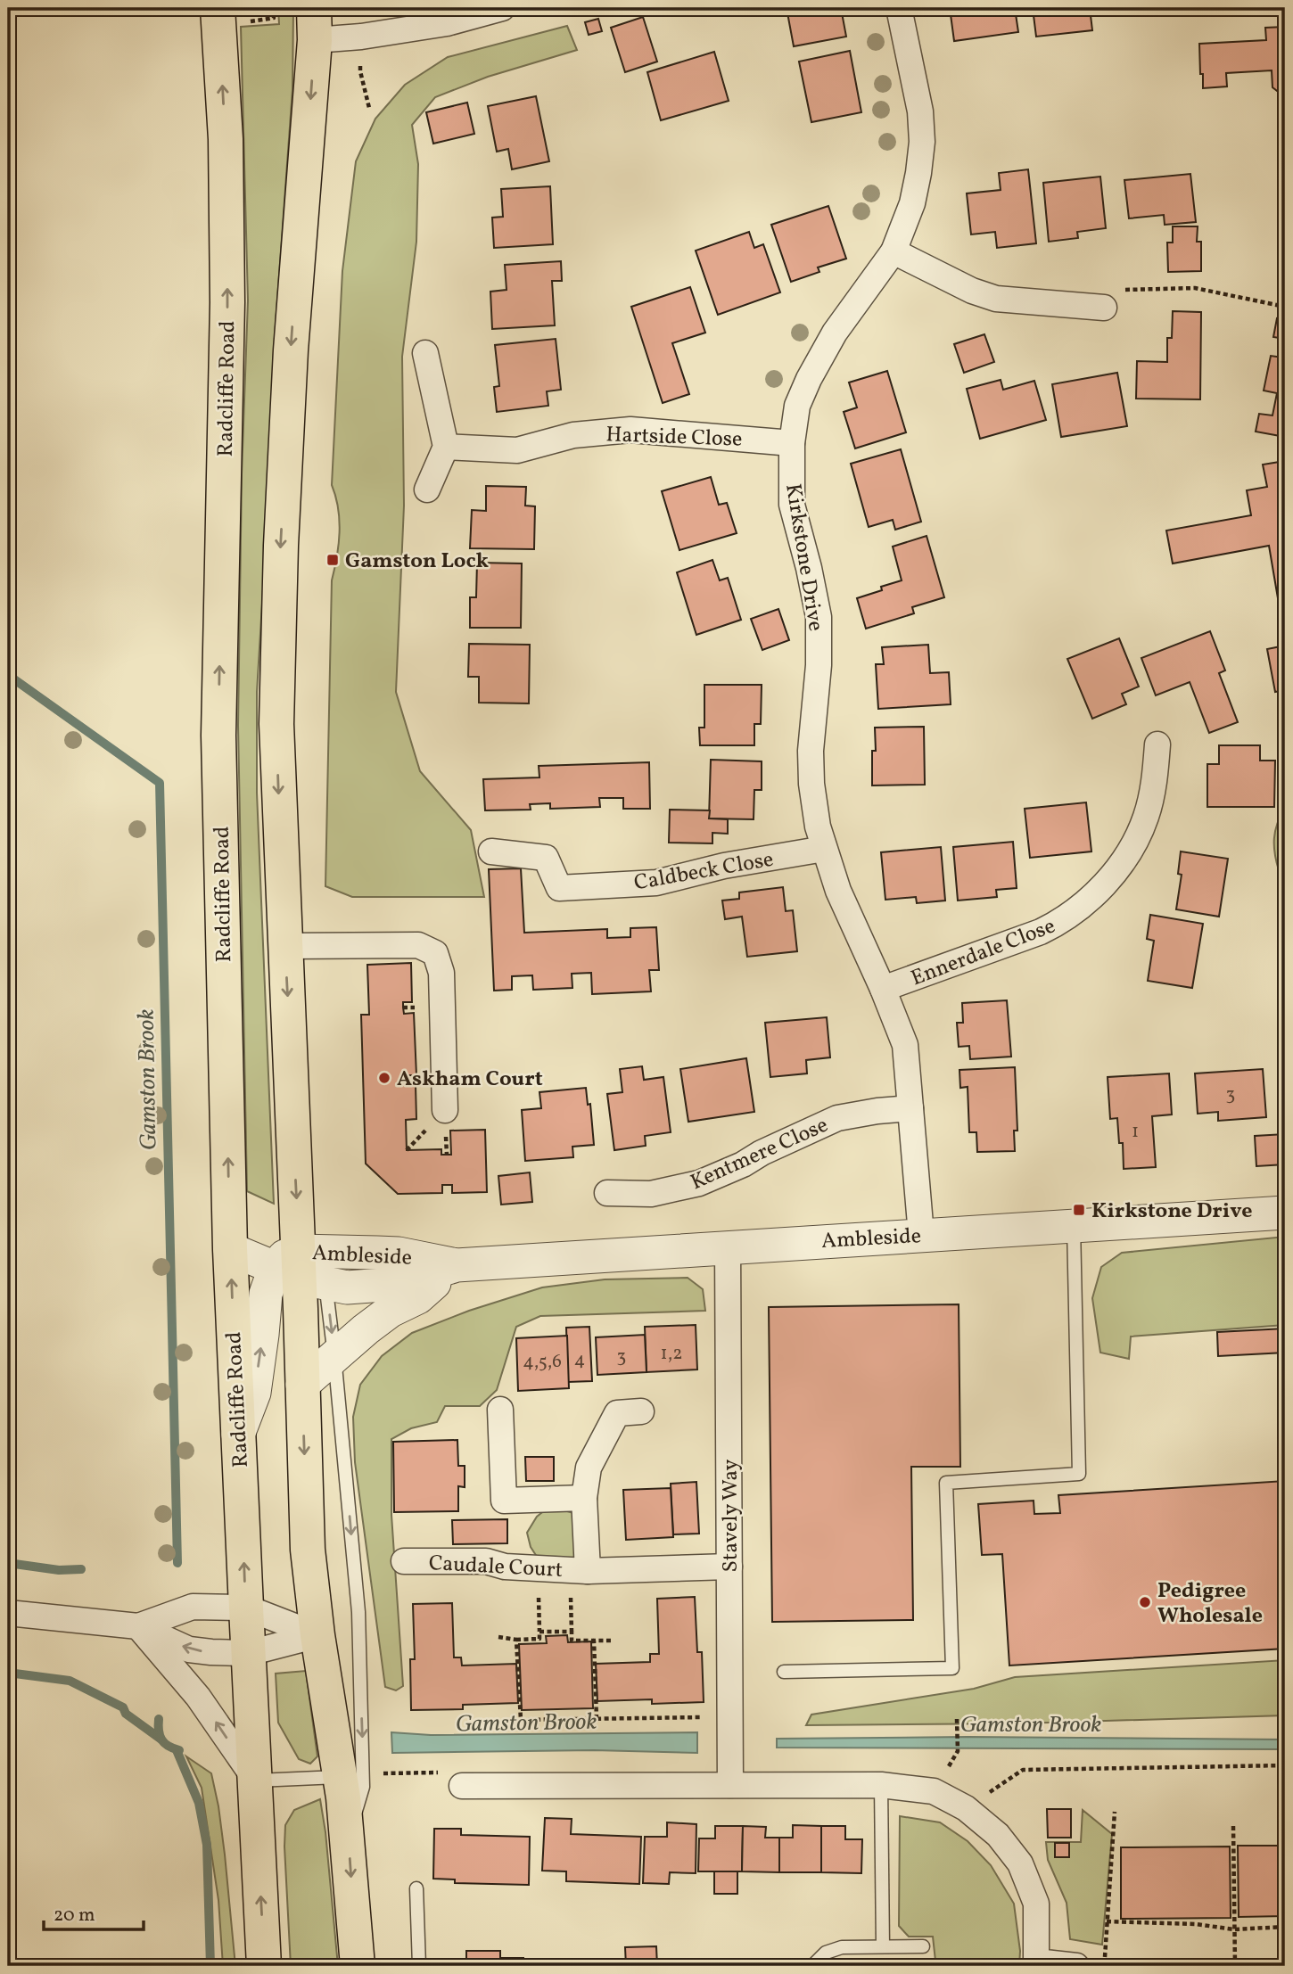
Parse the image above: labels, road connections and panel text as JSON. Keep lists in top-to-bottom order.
{
  "streets": {
    "highway": ["Radcliffe Road"],
    "street": [
      "Hartside Close",
      "Kirkstone Drive",
      "Caldbeck Close",
      "Ennerdale Close",
      "Kentmere Close",
      "Ambleside",
      "Stavely Way",
      "Caudale Court"
    ]
  },
  "crossings": [
    ["Radcliffe Road", "Ambleside"],
    ["Hartside Close", "Kirkstone Drive"],
    ["Kirkstone Drive", "Caldbeck Close"],
    ["Kirkstone Drive", "Ennerdale Close"],
    ["Kirkstone Drive", "Kentmere Close"],
    ["Kirkstone Drive", "Ambleside"],
    ["Ambleside", "Stavely Way"],
    ["Stavely Way", "Caudale Court"]
  ],
  "water": ["Gamston Brook"],
  "places": {
    "transit": ["Gamston Lock", "Kirkstone Drive"],
    "other": ["Askham Court", "Pedigree Wholesale"]
  },
  "house_numbers": [
    "3",
    "1",
    "1,2",
    "3",
    "4",
    "4,5,6"
  ],
  "scale_bar": "20 m"
}
